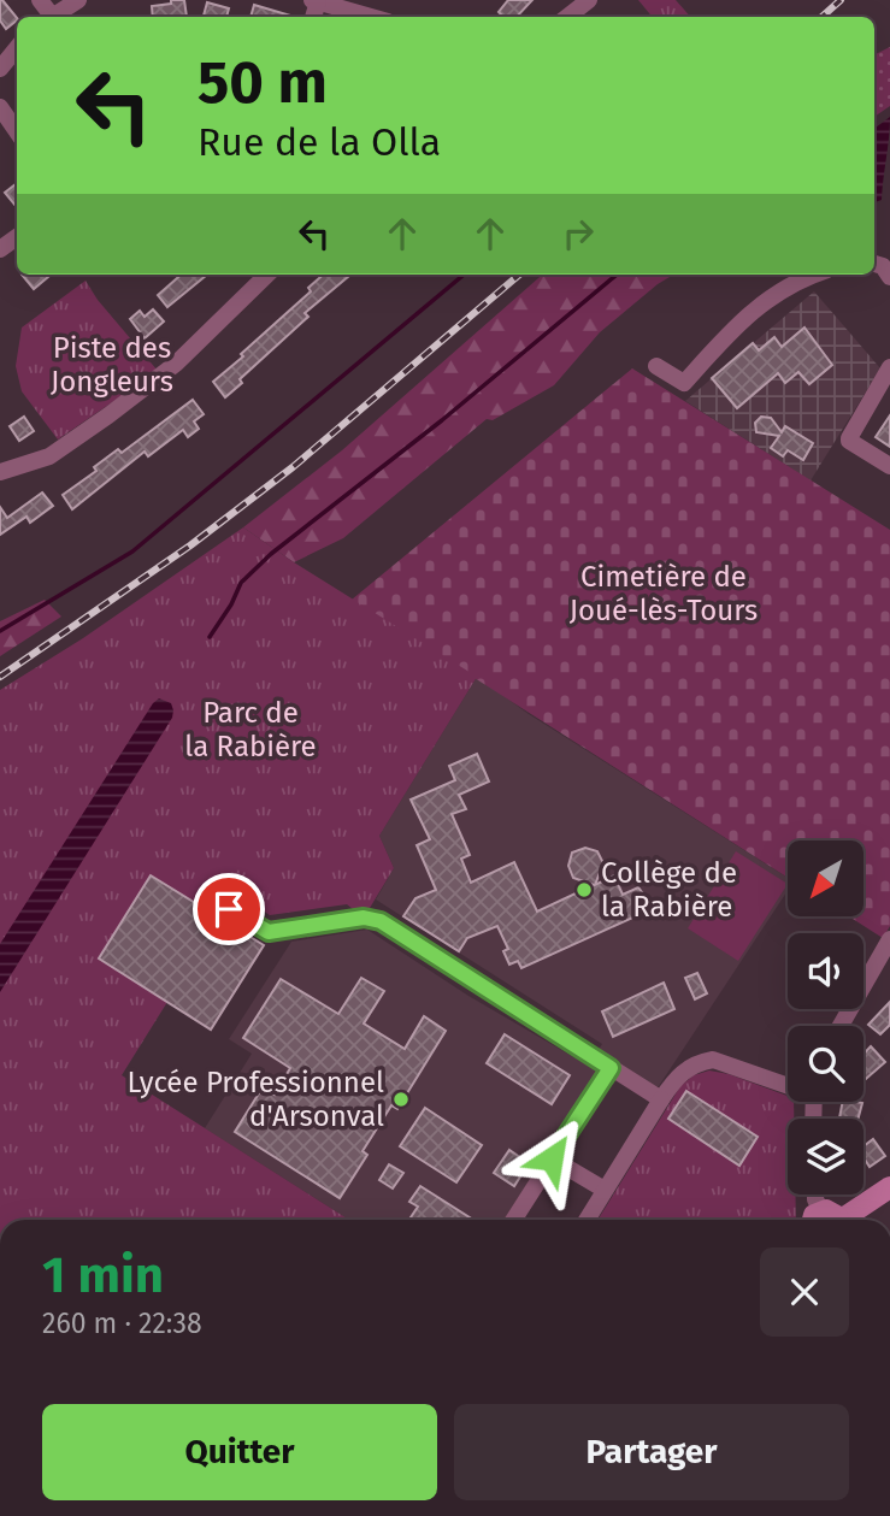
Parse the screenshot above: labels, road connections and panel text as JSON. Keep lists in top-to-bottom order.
{
  "parks": ["Piste des Jongleurs", "Cimetière de Joué-lès-Tours", "Parc de la Rabière"],
  "places": ["Collège de la Rabière", "Lycée Professionnel d'Arsonval"],
  "north": "bottom left",
  "page": {
    "turn": ["50 m", "Rue de la Olla"],
    "heading": ["1 min", "260 m · 22:38"],
    "buttons": ["Quitter", "Partager"]
  }
}
